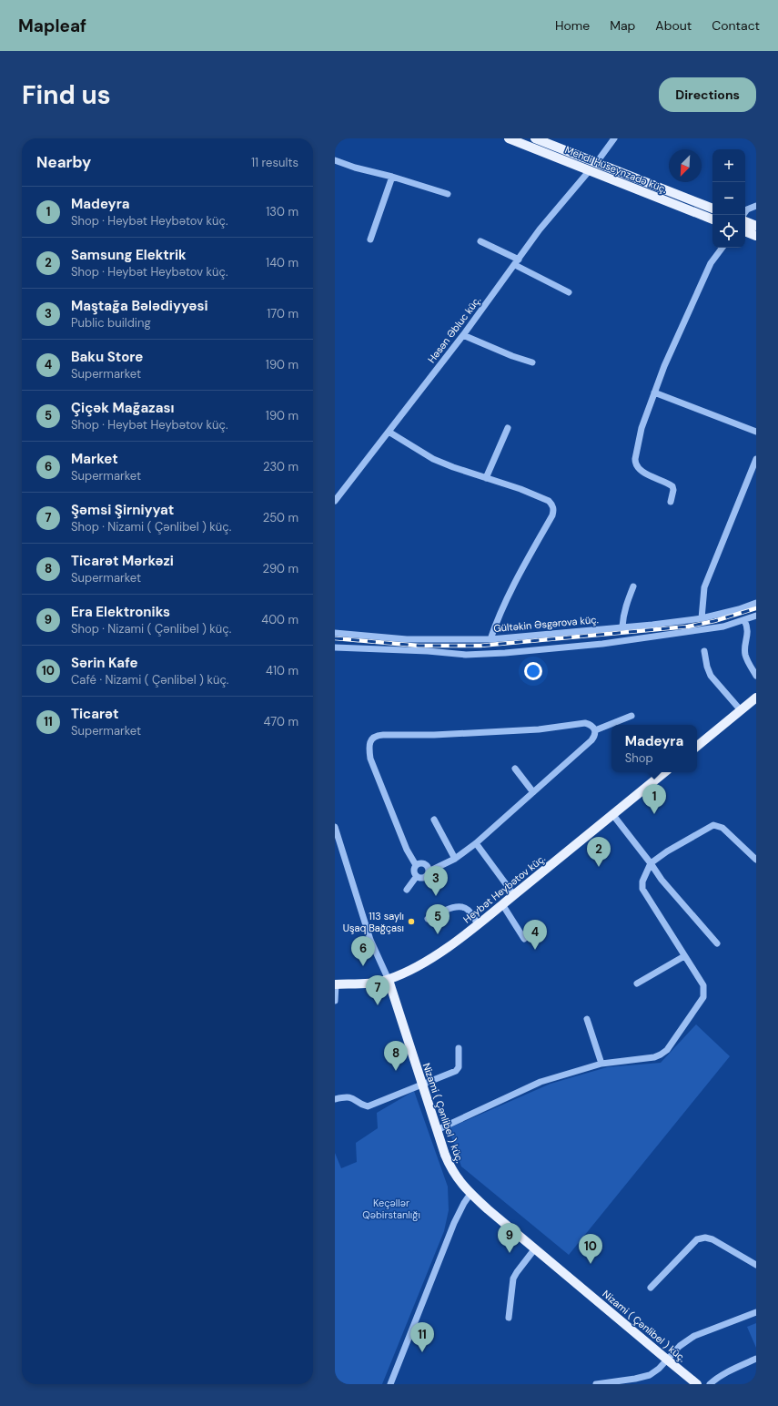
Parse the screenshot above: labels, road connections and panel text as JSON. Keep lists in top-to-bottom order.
{
  "streets": {
    "main road": ["Mehdi Hüseynzadə küç.", "Heybət Heybətov küç.", "Nizami ( Çənlibel ) küç."],
    "street": ["Həsən Əbluc küç.", "Gültəkin Əsgərova küç."]
  },
  "crossings": [
    ["Mehdi Hüseynzadə küç.", "Həsən Əbluc küç."],
    ["Heybət Heybətov küç.", "Nizami ( Çənlibel ) küç."]
  ],
  "parks": ["Keçəllər Qəbirstanlığı"],
  "places": ["113 saylı Uşaq Bağçası"],
  "north": "bottom left",
  "page": {
    "header": "Mapleaf",
    "nav": [
      "Home",
      "Map",
      "About",
      "Contact"
    ],
    "buttons": "Directions",
    "title": "Find us",
    "heading": ["Nearby", "11 results"],
    "map_buttons": ["+", "−"],
    "list": [
      {
        "mark": "1",
        "name": "Madeyra",
        "note": "Shop · Heybət Heybətov küç.",
        "value": "130 m"
      },
      {
        "mark": "2",
        "name": "Samsung Elektrik",
        "note": "Shop · Heybət Heybətov küç.",
        "value": "140 m"
      },
      {
        "mark": "3",
        "name": "Maştağa Bələdiyyəsi",
        "note": "Public building",
        "value": "170 m"
      },
      {
        "mark": "4",
        "name": "Baku Store",
        "note": "Supermarket",
        "value": "190 m"
      },
      {
        "mark": "5",
        "name": "Çiçək Mağazası",
        "note": "Shop · Heybət Heybətov küç.",
        "value": "190 m"
      },
      {
        "mark": "6",
        "name": "Market",
        "note": "Supermarket",
        "value": "230 m"
      },
      {
        "mark": "7",
        "name": "Şəmsi Şirniyyat",
        "note": "Shop · Nizami ( Çənlibel ) küç.",
        "value": "250 m"
      },
      {
        "mark": "8",
        "name": "Ticarət Mərkəzi",
        "note": "Supermarket",
        "value": "290 m"
      },
      {
        "mark": "9",
        "name": "Era Elektroniks",
        "note": "Shop · Nizami ( Çənlibel ) küç.",
        "value": "400 m"
      },
      {
        "mark": "10",
        "name": "Sərin Kafe",
        "note": "Café · Nizami ( Çənlibel ) küç.",
        "value": "410 m"
      },
      {
        "mark": "11",
        "name": "Ticarət",
        "note": "Supermarket",
        "value": "470 m"
      }
    ],
    "popup": ["Madeyra", "Shop"],
    "pins": [
      "1",
      "2",
      "3",
      "5",
      "4",
      "6",
      "7",
      "8",
      "9",
      "10",
      "11"
    ]
  }
}
